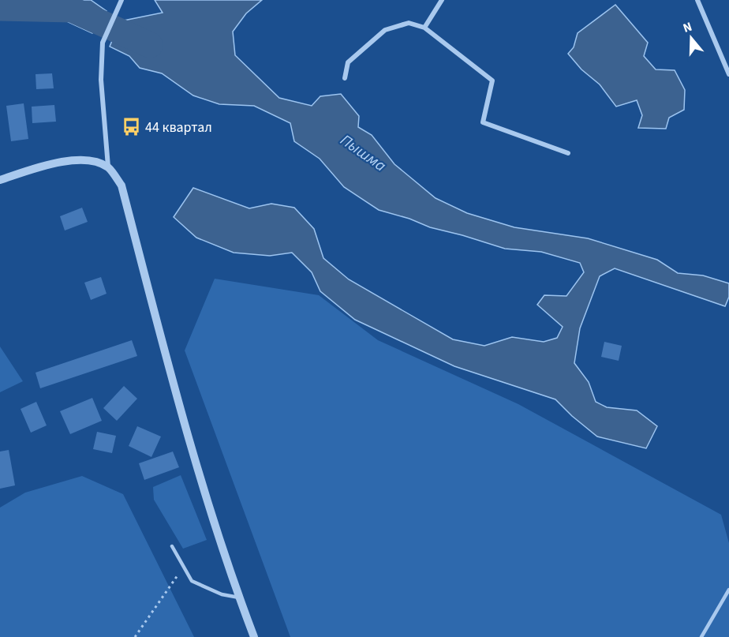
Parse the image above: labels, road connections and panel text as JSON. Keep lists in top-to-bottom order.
{
  "water": ["Пышма"],
  "places": {
    "bus stop": ["44 квартал"]
  },
  "north": "top"
}
